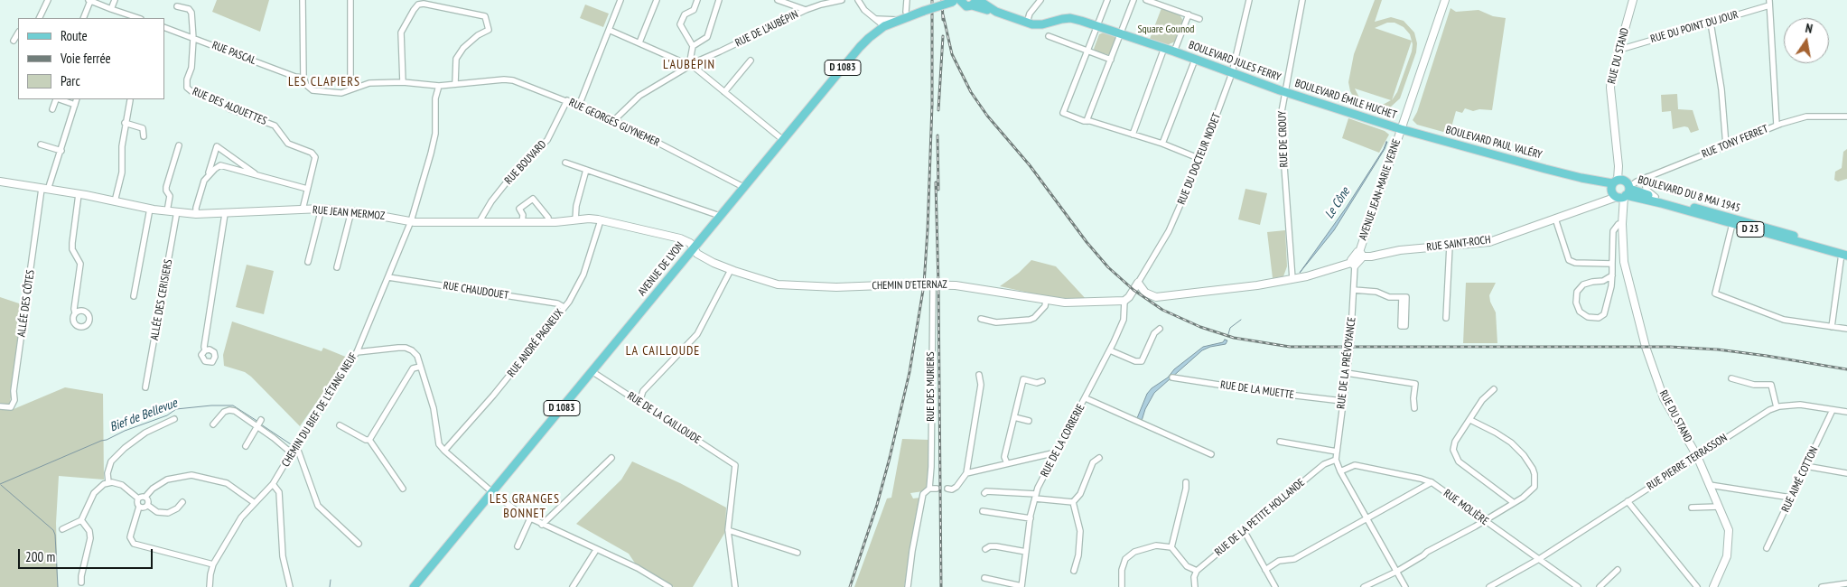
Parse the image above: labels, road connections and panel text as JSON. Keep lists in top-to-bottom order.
{
  "streets": {
    "main road": [
      "BOULEVARD JULES FERRY",
      "D 1083",
      "BOULEVARD ÉMILE HUCHET",
      "BOULEVARD PAUL VALÉRY",
      "BOULEVARD DU 8 MAI 1945",
      "D 23",
      "AVENUE DE LYON"
    ],
    "street": [
      "RUE DU POINT DU JOUR",
      "RUE DE L'AUBÉPIN",
      "RUE PASCAL",
      "RUE DU STAND",
      "RUE DES ALOUETTES",
      "RUE GEORGES GUYNEMER",
      "RUE DE CROUY",
      "RUE TONY FERRET",
      "RUE DU DOCTEUR NODET",
      "RUE BOUVARD",
      "AVENUE JEAN-MARIE VERNE",
      "RUE JEAN MERMOZ",
      "RUE SAINT-ROCH",
      "CHEMIN D'ETERNAZ",
      "RUE CHAUDOUET",
      "ALLÉE DES CERISIERS",
      "ALLÉE DES CÔTES",
      "RUE ANDRÉ PAGNEUX",
      "RUE DE LA PRÉVOYANCE",
      "RUE DES MURIERS",
      "RUE DE LA MUETTE",
      "CHEMIN DU BIEF DE L'ÉTANG NEUF",
      "RUE DE LA CAILLOUDE",
      "RUE DE LA CORRERIE",
      "RUE PIERRE TERRASSON",
      "RUE AIMÉ COTTON",
      "RUE MOLIÈRE",
      "RUE DE LA PETITE HOLLANDE"
    ]
  },
  "crossings": [
    ["RUE DU POINT DU JOUR", "RUE DU STAND"],
    ["RUE DE L'AUBÉPIN", "RUE GEORGES GUYNEMER"],
    ["RUE PASCAL", "RUE DES ALOUETTES"],
    ["RUE PASCAL", "RUE GEORGES GUYNEMER"],
    ["RUE DU STAND", "RUE TONY FERRET"],
    ["RUE DU STAND", "BOULEVARD PAUL VALÉRY"],
    ["RUE DU STAND", "BOULEVARD DU 8 MAI 1945"],
    ["RUE DU STAND", "RUE SAINT-ROCH"],
    ["RUE DU STAND", "RUE PIERRE TERRASSON"],
    ["BOULEVARD JULES FERRY", "BOULEVARD ÉMILE HUCHET"],
    ["BOULEVARD JULES FERRY", "RUE DE CROUY"],
    ["BOULEVARD JULES FERRY", "RUE DU DOCTEUR NODET"],
    ["BOULEVARD JULES FERRY", "AVENUE DE LYON"],
    ["BOULEVARD ÉMILE HUCHET", "RUE DE CROUY"],
    ["BOULEVARD ÉMILE HUCHET", "BOULEVARD PAUL VALÉRY"],
    ["BOULEVARD ÉMILE HUCHET", "AVENUE JEAN-MARIE VERNE"],
    ["RUE GEORGES GUYNEMER", "RUE BOUVARD"],
    ["RUE GEORGES GUYNEMER", "AVENUE DE LYON"],
    ["RUE GEORGES GUYNEMER", "CHEMIN DU BIEF DE L'ÉTANG NEUF"],
    ["RUE TONY FERRET", "BOULEVARD PAUL VALÉRY"],
    ["RUE TONY FERRET", "BOULEVARD DU 8 MAI 1945"],
    ["RUE TONY FERRET", "RUE SAINT-ROCH"],
    ["BOULEVARD PAUL VALÉRY", "AVENUE JEAN-MARIE VERNE"],
    ["BOULEVARD PAUL VALÉRY", "BOULEVARD DU 8 MAI 1945"],
    ["BOULEVARD PAUL VALÉRY", "RUE SAINT-ROCH"],
    ["RUE BOUVARD", "RUE JEAN MERMOZ"],
    ["AVENUE JEAN-MARIE VERNE", "RUE SAINT-ROCH"],
    ["AVENUE JEAN-MARIE VERNE", "RUE DE LA PRÉVOYANCE"],
    ["BOULEVARD DU 8 MAI 1945", "RUE SAINT-ROCH"],
    ["RUE JEAN MERMOZ", "AVENUE DE LYON"],
    ["RUE JEAN MERMOZ", "CHEMIN D'ETERNAZ"],
    ["RUE JEAN MERMOZ", "ALLÉE DES CERISIERS"],
    ["RUE JEAN MERMOZ", "ALLÉE DES CÔTES"],
    ["RUE JEAN MERMOZ", "RUE ANDRÉ PAGNEUX"],
    ["RUE JEAN MERMOZ", "CHEMIN DU BIEF DE L'ÉTANG NEUF"],
    ["AVENUE DE LYON", "CHEMIN D'ETERNAZ"],
    ["AVENUE DE LYON", "RUE DE LA CAILLOUDE"],
    ["CHEMIN D'ETERNAZ", "RUE DES MURIERS"],
    ["CHEMIN D'ETERNAZ", "RUE DE LA CORRERIE"],
    ["RUE CHAUDOUET", "RUE ANDRÉ PAGNEUX"],
    ["RUE CHAUDOUET", "CHEMIN DU BIEF DE L'ÉTANG NEUF"],
    ["RUE DE LA PRÉVOYANCE", "RUE DE LA MUETTE"],
    ["RUE DE LA PRÉVOYANCE", "RUE DE LA PETITE HOLLANDE"],
    ["RUE PIERRE TERRASSON", "RUE AIMÉ COTTON"],
    ["RUE PIERRE TERRASSON", "RUE MOLIÈRE"]
  ],
  "districts": [
    "L'AUBÉPIN",
    "LES CLAPIERS",
    "LA CAILLOUDE",
    "LES GRANGES BONNET"
  ],
  "water": ["Le Cône", "Bief de Bellevue"],
  "parks": ["Square Gounod"],
  "legend": ["Route", "Voie ferrée", "Parc"],
  "scale_bar": "200 m",
  "north": "top"
}
